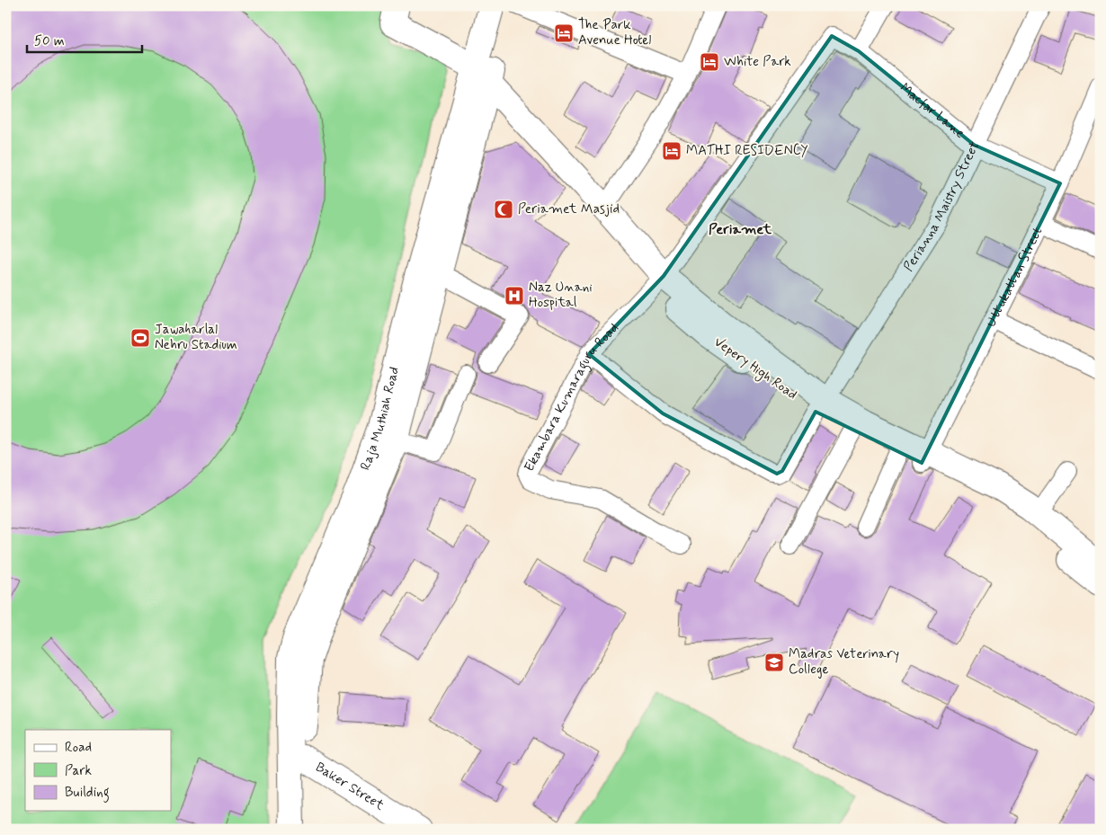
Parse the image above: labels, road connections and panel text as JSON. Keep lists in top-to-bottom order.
{
  "streets": {
    "main road": ["Vepery High Road", "Raja Muthiah Road", "Baker Street"],
    "street": [
      "Macfar Lane",
      "Perianna Maistry Street",
      "Uttukattan Street",
      "Ekambara Kumaraguru Road"
    ]
  },
  "crossings": [
    ["Macfar Lane", "Perianna Maistry Street"],
    ["Macfar Lane", "Uttukattan Street"],
    ["Macfar Lane", "Vepery High Road"],
    ["Macfar Lane", "Ekambara Kumaraguru Road"],
    ["Perianna Maistry Street", "Vepery High Road"],
    ["Perianna Maistry Street", "Ekambara Kumaraguru Road"],
    ["Uttukattan Street", "Vepery High Road"],
    ["Vepery High Road", "Ekambara Kumaraguru Road"],
    ["Vepery High Road", "Raja Muthiah Road"],
    ["Raja Muthiah Road", "Baker Street"]
  ],
  "districts": ["Periamet"],
  "places": {
    "hotel": ["The Park Avenue Hotel", "White Park", "MATHI RESIDENCY"],
    "mosque": ["Periamet Masjid"],
    "hospital": ["Naz Unani Hospital"],
    "sports": ["Jawaharlal Nehru Stadium"],
    "school or university": ["Madras Veterinary College"]
  },
  "legend": ["Road", "Park", "Building"],
  "scale_bar": "50 m"
}
